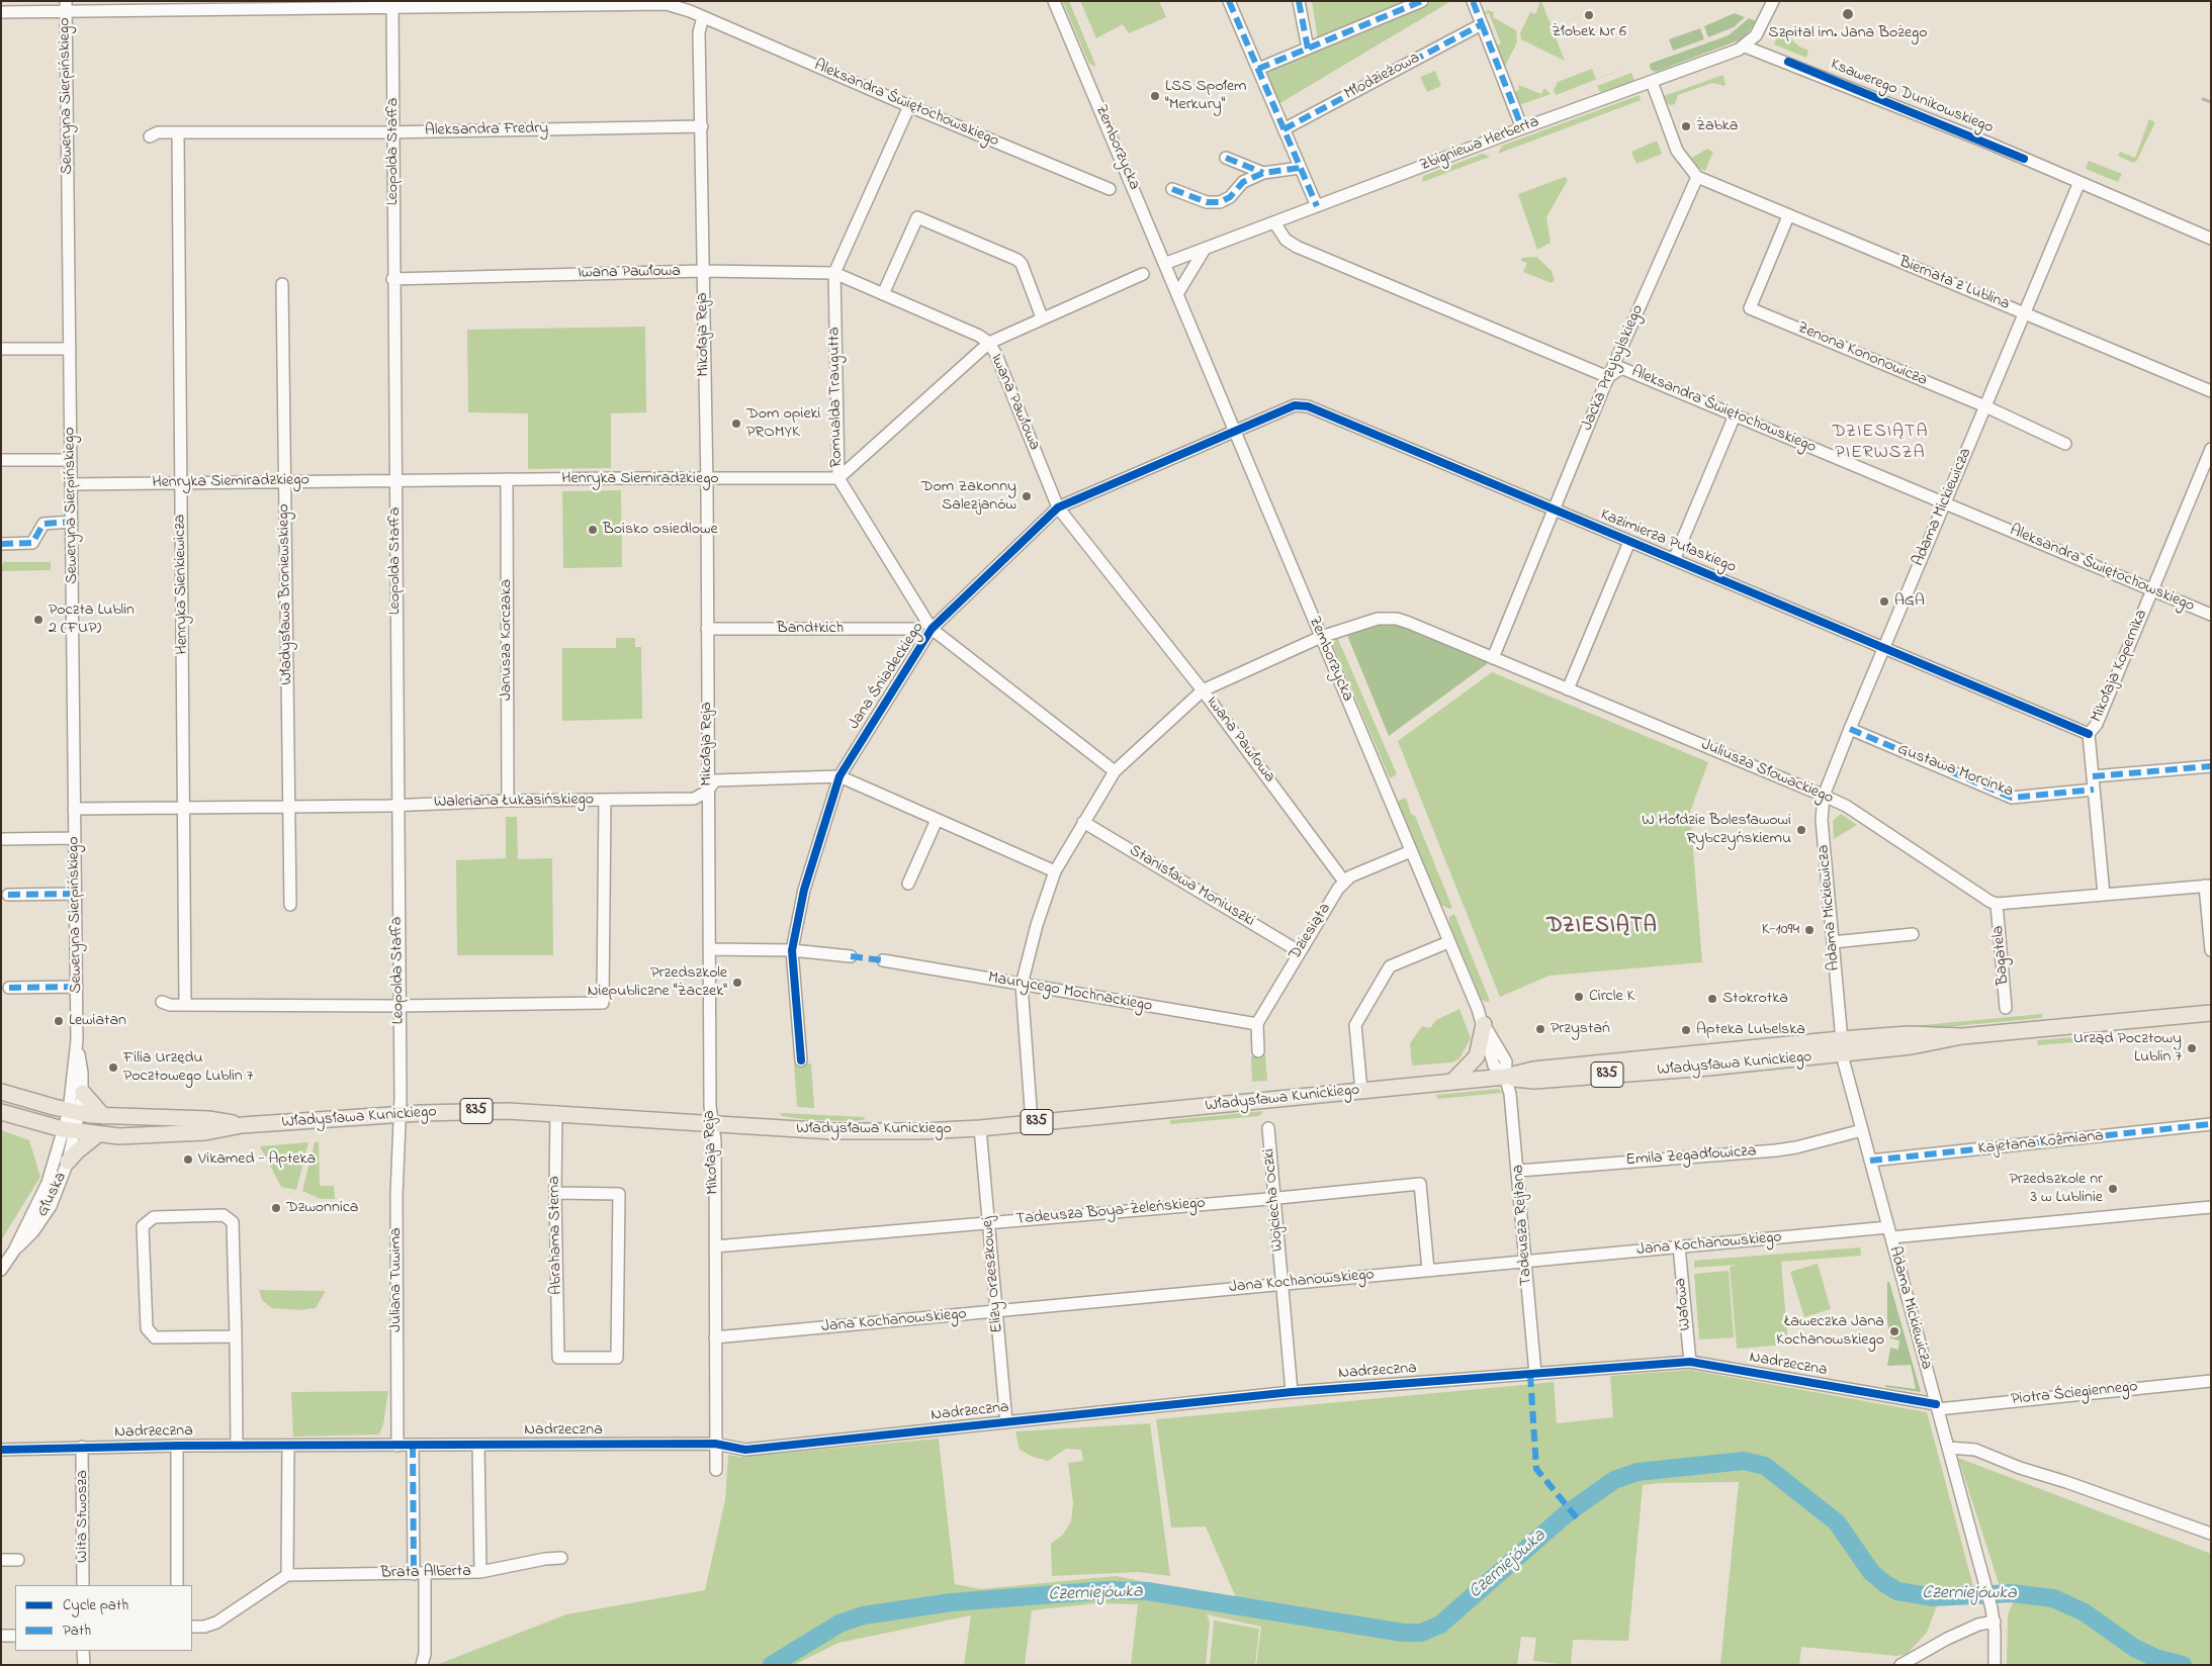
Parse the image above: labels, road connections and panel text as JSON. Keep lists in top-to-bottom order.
{
  "streets": {
    "main road": ["Władysława Kunickiego", "835"],
    "street": [
      "Młodzieżowa",
      "Seweryna Sierpińskiego",
      "Ksawerego Dunikowskiego",
      "Aleksandra Świętochowskiego",
      "Aleksandra Fredry",
      "Zbigniewa Herberta",
      "Zemborzycka",
      "Leopolda Staffa",
      "Iwana Pawłowa",
      "Biernata z Lublina",
      "Mikołaja Reja",
      "Zenona Kononowicza",
      "Jacka Przybylskiego",
      "Romualda Traugutta",
      "Henryka Siemiradzkiego",
      "Adama Mickiewicza",
      "Kazimierza Pułaskiego",
      "Henryka Sienkiewicza",
      "Władysława Broniewskiego",
      "Bandtkich",
      "Janusza Korczaka",
      "Mikołaja Kopernika",
      "Jana Śniadeckiego",
      "Gustawa Morcinka",
      "Juliusza Słowackiego",
      "Waleriana Łukasińskiego",
      "Stanisława Moniuszki",
      "Dziesiąta",
      "Bagatela",
      "Maurycego Mochnackiego",
      "Kajetana Koźmiana",
      "Emila Zegadłowicza",
      "Głuska",
      "Wojciecha Oczki",
      "Tadeusza Boya-Żeleńskiego",
      "Tadeusza Rejtana",
      "Abrahama Sterna",
      "Jana Kochanowskiego",
      "Elizy Orzeszkowej",
      "Juliana Tuwima",
      "Wałowa",
      "Nadrzeczna",
      "Piotra Ściegiennego",
      "Wita Stwosza",
      "Brata Alberta"
    ]
  },
  "crossings": [
    ["Seweryna Sierpińskiego", "Henryka Siemiradzkiego"],
    ["Seweryna Sierpińskiego", "Waleriana Łukasińskiego"],
    ["Seweryna Sierpińskiego", "Władysława Kunickiego"],
    ["Seweryna Sierpińskiego", "835"],
    ["Ksawerego Dunikowskiego", "Zbigniewa Herberta"],
    ["Ksawerego Dunikowskiego", "Adama Mickiewicza"],
    ["Aleksandra Świętochowskiego", "Zbigniewa Herberta"],
    ["Aleksandra Świętochowskiego", "Mikołaja Reja"],
    ["Aleksandra Świętochowskiego", "Jacka Przybylskiego"],
    ["Aleksandra Świętochowskiego", "Romualda Traugutta"],
    ["Aleksandra Świętochowskiego", "Adama Mickiewicza"],
    ["Aleksandra Świętochowskiego", "Mikołaja Kopernika"],
    ["Aleksandra Fredry", "Leopolda Staffa"],
    ["Aleksandra Fredry", "Mikołaja Reja"],
    ["Aleksandra Fredry", "Henryka Sienkiewicza"],
    ["Zbigniewa Herberta", "Zemborzycka"],
    ["Zemborzycka", "Kazimierza Pułaskiego"],
    ["Zemborzycka", "Jana Śniadeckiego"],
    ["Zemborzycka", "Juliusza Słowackiego"],
    ["Zemborzycka", "Władysława Kunickiego"],
    ["Zemborzycka", "Tadeusza Rejtana"],
    ["Leopolda Staffa", "Iwana Pawłowa"],
    ["Leopolda Staffa", "Henryka Siemiradzkiego"],
    ["Leopolda Staffa", "Waleriana Łukasińskiego"],
    ["Leopolda Staffa", "Władysława Kunickiego"],
    ["Leopolda Staffa", "Juliana Tuwima"],
    ["Iwana Pawłowa", "Mikołaja Reja"],
    ["Iwana Pawłowa", "Romualda Traugutta"],
    ["Iwana Pawłowa", "Jana Śniadeckiego"],
    ["Iwana Pawłowa", "Juliusza Słowackiego"],
    ["Iwana Pawłowa", "Dziesiąta"],
    ["Biernata z Lublina", "Zenona Kononowicza"],
    ["Biernata z Lublina", "Jacka Przybylskiego"],
    ["Biernata z Lublina", "Adama Mickiewicza"],
    ["Mikołaja Reja", "Henryka Siemiradzkiego"],
    ["Mikołaja Reja", "Bandtkich"],
    ["Mikołaja Reja", "Waleriana Łukasińskiego"],
    ["Mikołaja Reja", "Władysława Kunickiego"],
    ["Mikołaja Reja", "Tadeusza Boya-Żeleńskiego"],
    ["Mikołaja Reja", "Jana Kochanowskiego"],
    ["Mikołaja Reja", "Nadrzeczna"],
    ["Zenona Kononowicza", "Adama Mickiewicza"],
    ["Jacka Przybylskiego", "Kazimierza Pułaskiego"],
    ["Jacka Przybylskiego", "Juliusza Słowackiego"],
    ["Romualda Traugutta", "Henryka Siemiradzkiego"],
    ["Romualda Traugutta", "Jana Śniadeckiego"],
    ["Romualda Traugutta", "Juliusza Słowackiego"],
    ["Henryka Siemiradzkiego", "Henryka Sienkiewicza"],
    ["Henryka Siemiradzkiego", "Władysława Broniewskiego"],
    ["Henryka Siemiradzkiego", "Janusza Korczaka"],
    ["Adama Mickiewicza", "Kazimierza Pułaskiego"],
    ["Adama Mickiewicza", "Gustawa Morcinka"],
    ["Adama Mickiewicza", "Juliusza Słowackiego"],
    ["Adama Mickiewicza", "Władysława Kunickiego"],
    ["Adama Mickiewicza", "Kajetana Koźmiana"],
    ["Adama Mickiewicza", "Emila Zegadłowicza"],
    ["Adama Mickiewicza", "Jana Kochanowskiego"],
    ["Adama Mickiewicza", "Nadrzeczna"],
    ["Adama Mickiewicza", "Piotra Ściegiennego"],
    ["Kazimierza Pułaskiego", "Mikołaja Kopernika"],
    ["Kazimierza Pułaskiego", "Jana Śniadeckiego"],
    ["Henryka Sienkiewicza", "Waleriana Łukasińskiego"],
    ["Władysława Broniewskiego", "Waleriana Łukasińskiego"],
    ["Janusza Korczaka", "Waleriana Łukasińskiego"],
    ["Mikołaja Kopernika", "Gustawa Morcinka"],
    ["Jana Śniadeckiego", "Waleriana Łukasińskiego"],
    ["Juliusza Słowackiego", "Waleriana Łukasińskiego"],
    ["Juliusza Słowackiego", "Stanisława Moniuszki"],
    ["Juliusza Słowackiego", "Bagatela"],
    ["Juliusza Słowackiego", "Maurycego Mochnackiego"],
    ["Juliusza Słowackiego", "Władysława Kunickiego"],
    ["Stanisława Moniuszki", "Dziesiąta"],
    ["Dziesiąta", "Maurycego Mochnackiego"],
    ["Władysława Kunickiego", "835"],
    ["Władysława Kunickiego", "Głuska"],
    ["Władysława Kunickiego", "Tadeusza Rejtana"],
    ["Władysława Kunickiego", "Abrahama Sterna"],
    ["Władysława Kunickiego", "Elizy Orzeszkowej"],
    ["Władysława Kunickiego", "Juliana Tuwima"],
    ["835", "Głuska"],
    ["Emila Zegadłowicza", "Tadeusza Rejtana"],
    ["Wojciecha Oczki", "Tadeusza Boya-Żeleńskiego"],
    ["Wojciecha Oczki", "Jana Kochanowskiego"],
    ["Wojciecha Oczki", "Nadrzeczna"],
    ["Tadeusza Boya-Żeleńskiego", "Jana Kochanowskiego"],
    ["Tadeusza Boya-Żeleńskiego", "Elizy Orzeszkowej"],
    ["Tadeusza Rejtana", "Jana Kochanowskiego"],
    ["Tadeusza Rejtana", "Nadrzeczna"],
    ["Jana Kochanowskiego", "Elizy Orzeszkowej"],
    ["Jana Kochanowskiego", "Wałowa"],
    ["Elizy Orzeszkowej", "Nadrzeczna"],
    ["Juliana Tuwima", "Nadrzeczna"],
    ["Wałowa", "Nadrzeczna"],
    ["Nadrzeczna", "Piotra Ściegiennego"],
    ["Nadrzeczna", "Wita Stwosza"]
  ],
  "districts": ["DZIESIĄTA PIERWSZA", "DZIESIĄTA"],
  "water": ["Czerniejówka"],
  "places": [
    "Szpital im. Jana Bożego",
    "Żłobek Nr 6",
    "LSS Społem \"Merkury\"",
    "Żabka",
    "Dom opieki PROMYK",
    "Dom Zakonny Salezjanów",
    "Boisko osiedlowe",
    "AGA",
    "Poczta Lublin 2 (FUP)",
    "W Hołdzie Bolesławowi Rybczyńskiemu",
    "K-1094",
    "Przedszkole Niepubliczne \"Żaczek\"",
    "Circle K",
    "Stokrotka",
    "Lewiatan",
    "Przystań",
    "Apteka Lubelska",
    "Urząd Pocztowy Lublin 7",
    "Filia Urzędu Pocztowego Lublin 7",
    "Vikamed - Apteka",
    "Przedszkole nr 3 w Lublinie",
    "Dzwonnica",
    "Ławeczka Jana Kochanowskiego"
  ],
  "legend": ["Cycle path", "Path"]
}
